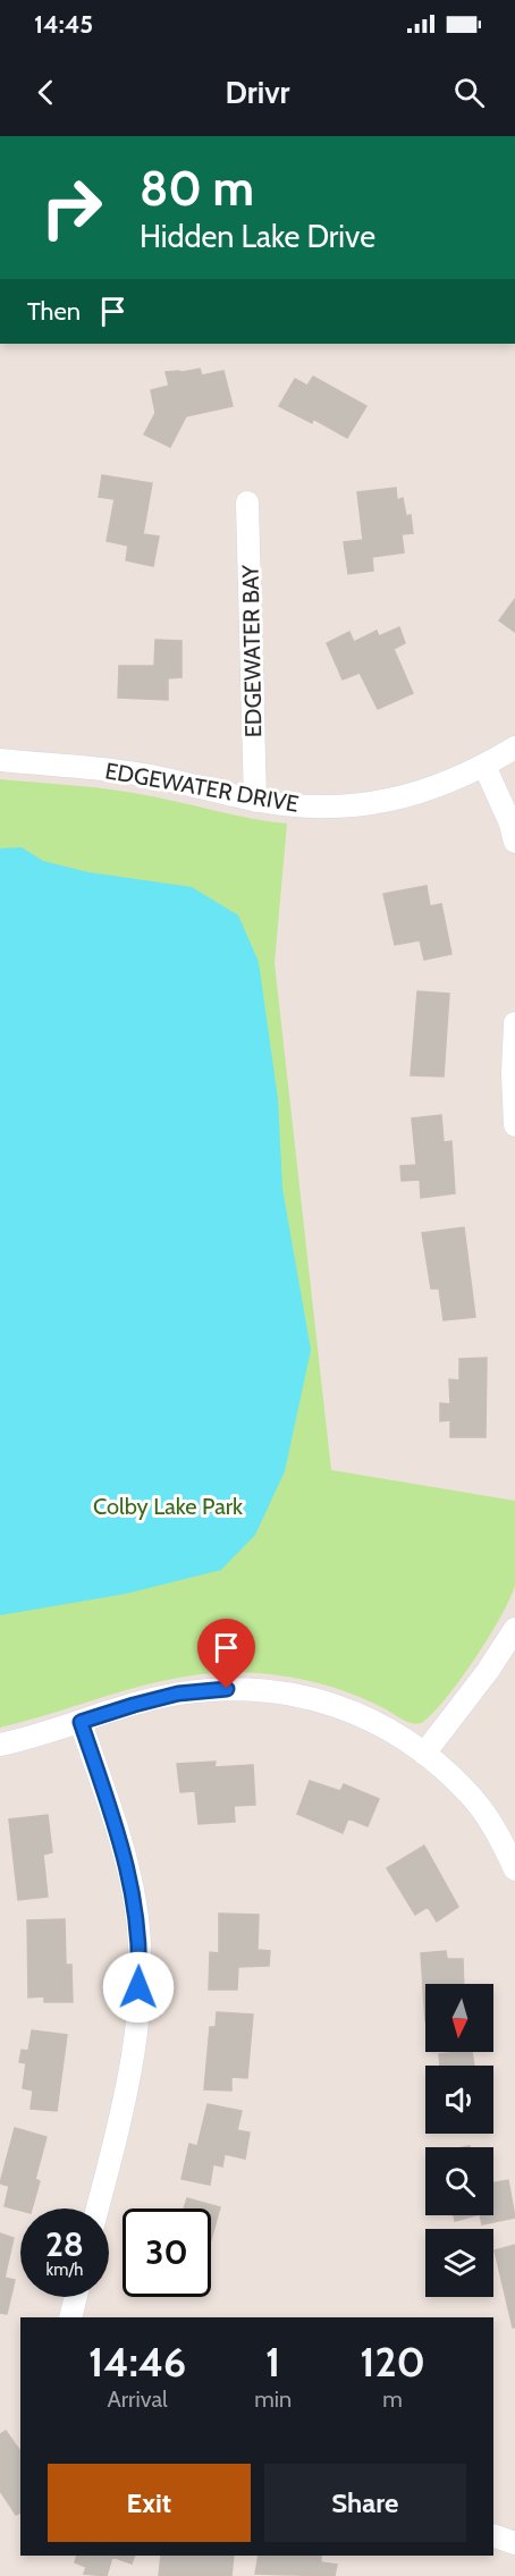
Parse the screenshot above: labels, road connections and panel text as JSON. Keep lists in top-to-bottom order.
{
  "streets": {
    "street": ["EDGEWATER BAY", "EDGEWATER DRIVE"]
  },
  "crossings": [
    ["EDGEWATER BAY", "EDGEWATER DRIVE"]
  ],
  "parks": ["Colby Lake Park"],
  "north": "bottom",
  "page": {
    "status": "14:45",
    "header": "Drivr",
    "turn": ["80 m", "Hidden Lake Drive"],
    "then": "Then",
    "speed": "28 km/h",
    "limit": "30",
    "eta": [
      "14:46",
      "Arrival",
      "1",
      "min",
      "120",
      "m"
    ],
    "buttons": ["Exit", "Share"]
  }
}
